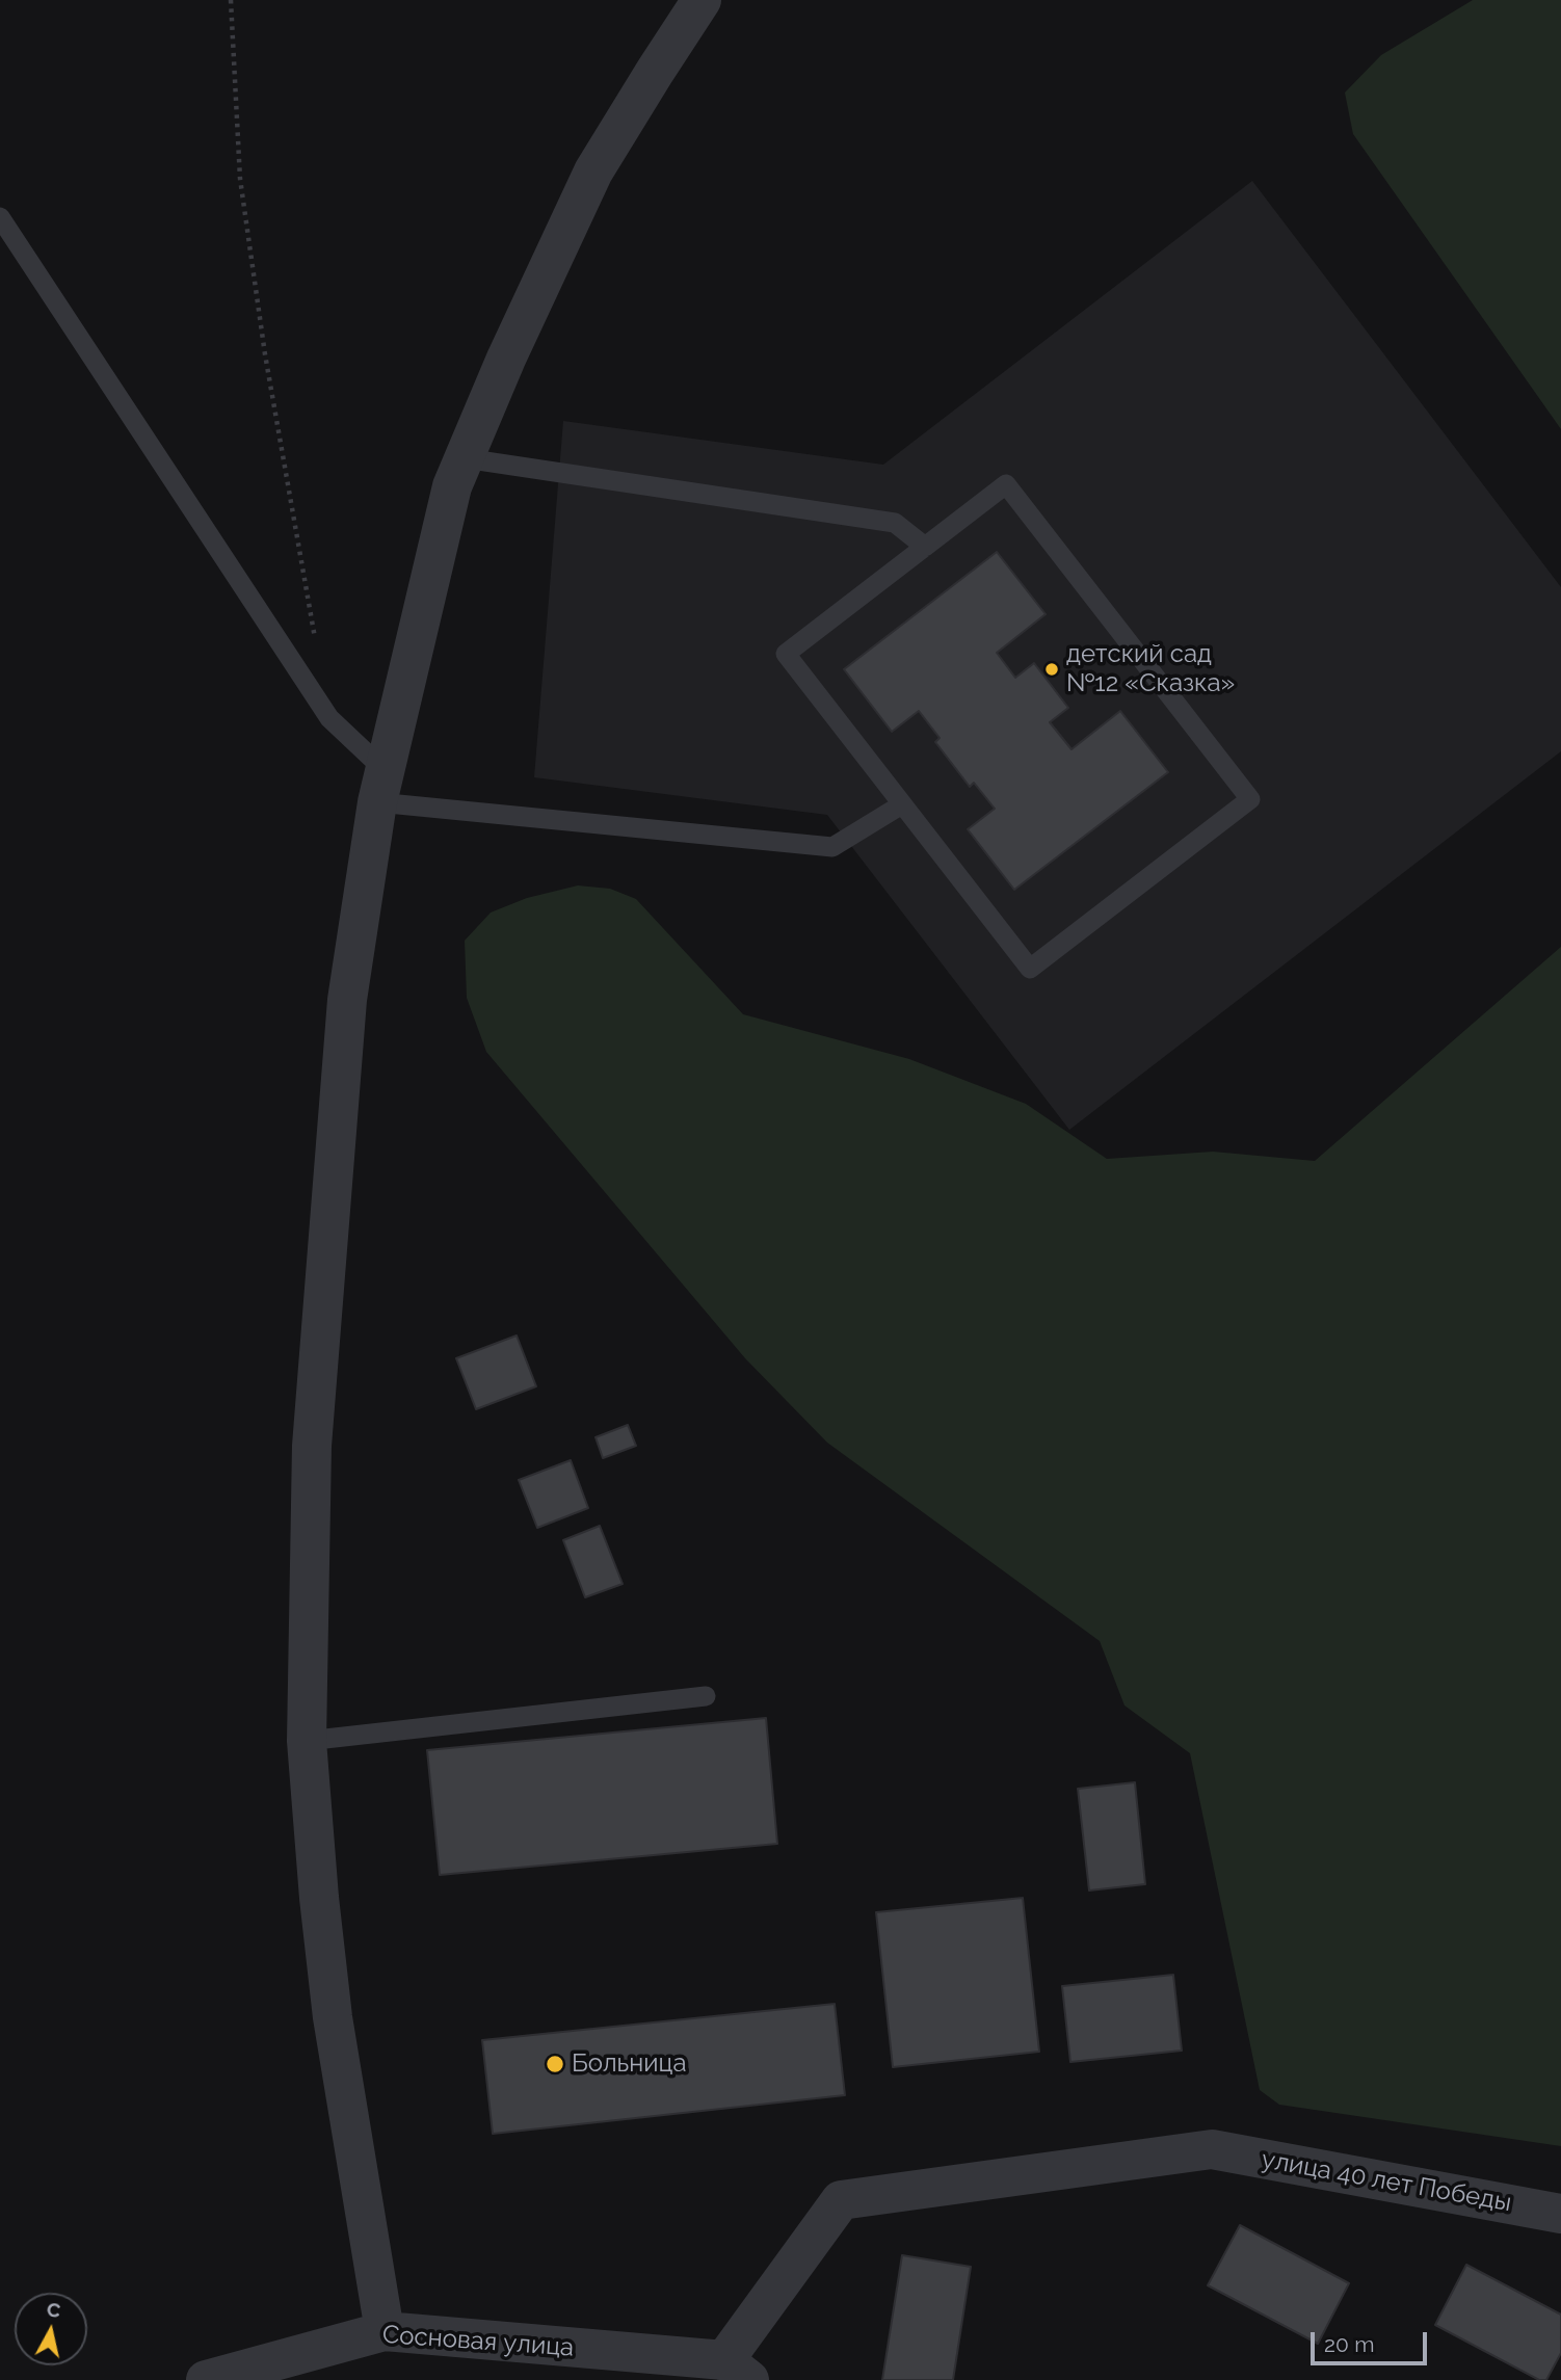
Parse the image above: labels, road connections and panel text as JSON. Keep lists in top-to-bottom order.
{
  "streets": {
    "street": ["улица 40 лет Победы", "Сосновая улица"]
  },
  "crossings": [
    ["улица 40 лет Победы", "Сосновая улица"]
  ],
  "places": ["детский сад №12 «Сказка»", "Больница"],
  "scale_bar": "20 m",
  "north": "top"
}
